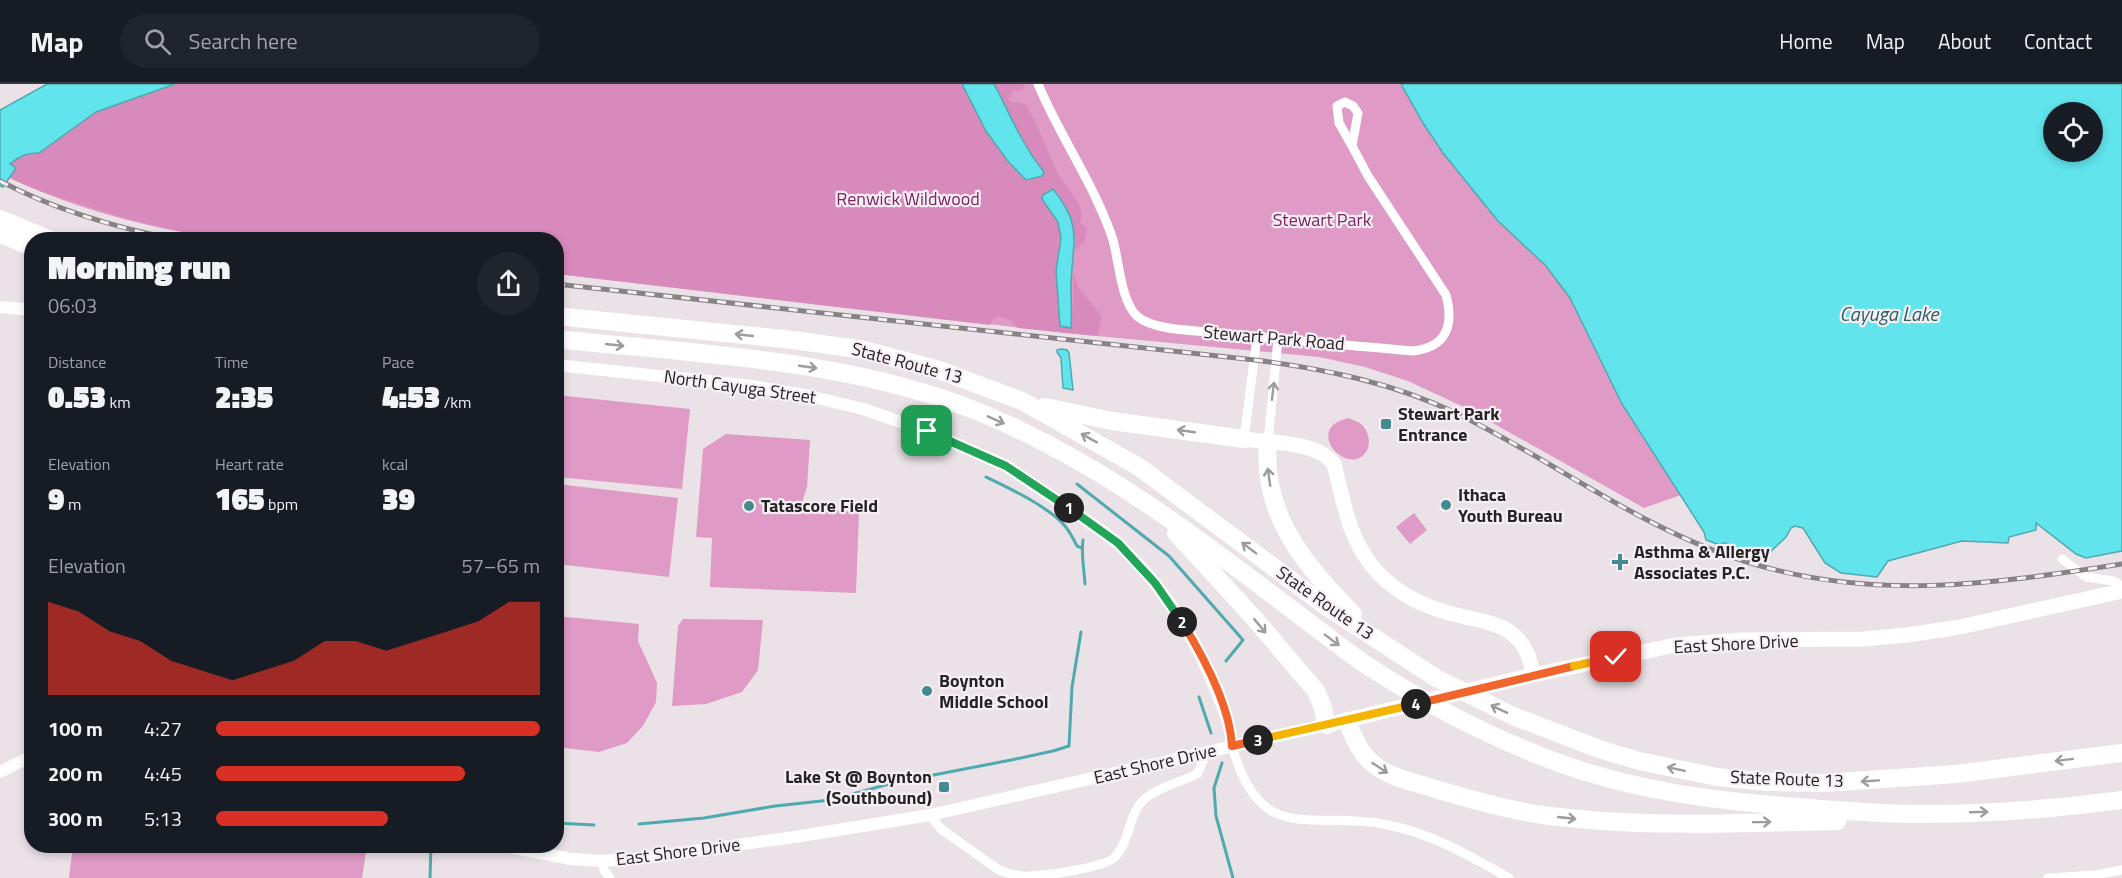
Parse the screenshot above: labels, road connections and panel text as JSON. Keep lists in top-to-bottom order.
{
  "streets": {
    "highway": ["State Route 13"],
    "main road": ["East Shore Drive"],
    "street": ["Stewart Park Road", "North Cayuga Street"]
  },
  "crossings": [
    ["North Cayuga Street", "East Shore Drive"]
  ],
  "water": ["Cayuga Lake"],
  "parks": ["Renwick Wildwood", "Stewart Park"],
  "places": {
    "transit": ["Stewart Park Entrance", "Lake St @ Boynton (Southbound)"],
    "other": ["Ithaca Youth Bureau", "Tatascore Field", "Boynton Middle School"],
    "health": ["Asthma & Allergy Associates P.C."]
  },
  "page": {
    "header": "Map",
    "search": "Search here",
    "nav": [
      "Home",
      "Map",
      "About",
      "Contact"
    ],
    "heading": ["Morning run", "06:03"],
    "stats": [
      ["Distance", "0.53 km"],
      ["Time", "2:35"],
      ["Pace", "4:53 /km"],
      ["Elevation", "9 m"],
      ["Heart rate", "165 bpm"],
      ["kcal", "39"]
    ],
    "pins": [
      "1",
      "2",
      "4",
      "3"
    ],
    "chart": ["Elevation", "57–65 m"],
    "list": [
      {
        "name": "100 m",
        "note": "4:27"
      },
      {
        "name": "200 m",
        "note": "4:45"
      },
      {
        "name": "300 m",
        "note": "5:13"
      }
    ]
  }
}
